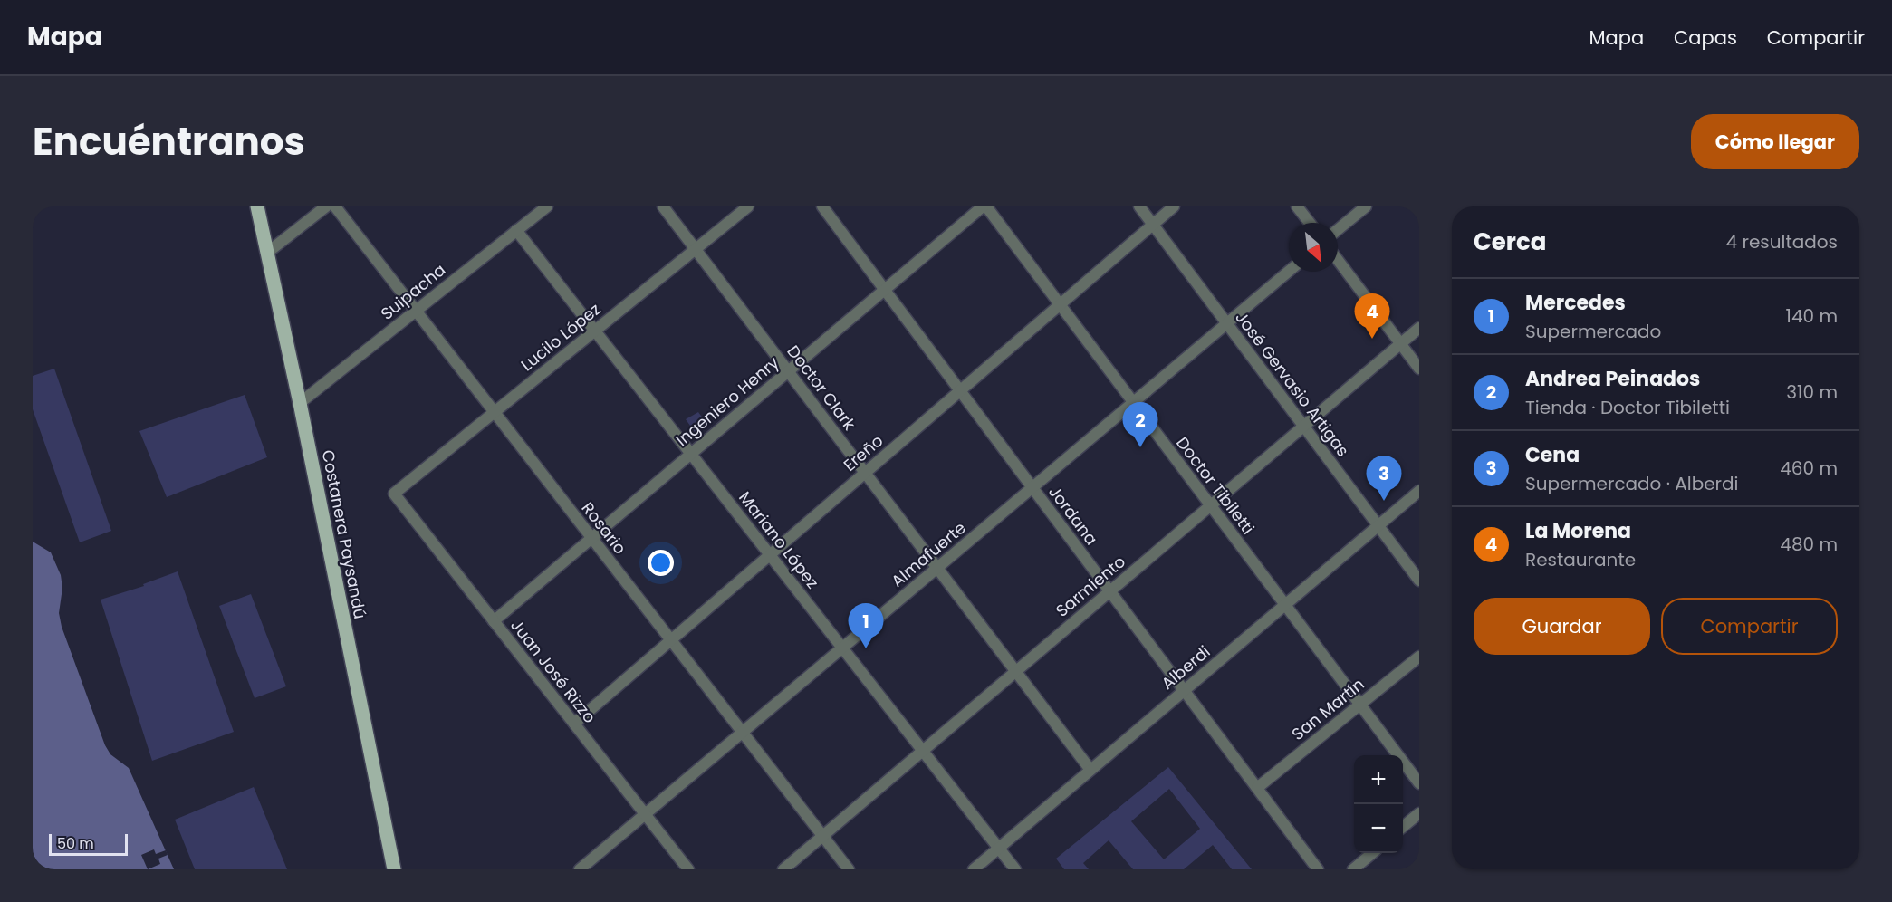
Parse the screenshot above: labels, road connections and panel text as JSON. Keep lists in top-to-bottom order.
{
  "streets": {
    "main road": ["Costanera Paysandú"],
    "street": [
      "Suipacha",
      "Lucilo López",
      "José Gervasio Artigas",
      "Doctor Clark",
      "Ingeniero Henry",
      "Ereño",
      "Doctor Tibiletti",
      "Jordana",
      "Rosario",
      "Mariano López",
      "Almafuerte",
      "Sarmiento",
      "Alberdi",
      "Juan José Rizzo",
      "San Martín"
    ]
  },
  "crossings": [
    ["Suipacha", "Rosario"],
    ["Suipacha", "Costanera Paysandú"],
    ["Suipacha", "Mariano López"],
    ["Lucilo López", "Doctor Clark"],
    ["Lucilo López", "Rosario"],
    ["Lucilo López", "Mariano López"],
    ["Lucilo López", "Juan José Rizzo"],
    ["José Gervasio Artigas", "Ereño"],
    ["José Gervasio Artigas", "Almafuerte"],
    ["José Gervasio Artigas", "Sarmiento"],
    ["José Gervasio Artigas", "Alberdi"],
    ["Doctor Clark", "Ingeniero Henry"],
    ["Doctor Clark", "Ereño"],
    ["Doctor Clark", "Almafuerte"],
    ["Doctor Clark", "Sarmiento"],
    ["Doctor Clark", "Alberdi"],
    ["Ingeniero Henry", "Doctor Tibiletti"],
    ["Ingeniero Henry", "Jordana"],
    ["Ingeniero Henry", "Rosario"],
    ["Ingeniero Henry", "Mariano López"],
    ["Ingeniero Henry", "Juan José Rizzo"],
    ["Ereño", "Doctor Tibiletti"],
    ["Ereño", "Jordana"],
    ["Ereño", "Rosario"],
    ["Ereño", "Mariano López"],
    ["Ereño", "Juan José Rizzo"],
    ["Doctor Tibiletti", "Almafuerte"],
    ["Doctor Tibiletti", "Sarmiento"],
    ["Doctor Tibiletti", "Alberdi"],
    ["Doctor Tibiletti", "San Martín"],
    ["Jordana", "Almafuerte"],
    ["Jordana", "Sarmiento"],
    ["Jordana", "Alberdi"],
    ["Jordana", "San Martín"],
    ["Rosario", "Almafuerte"],
    ["Rosario", "Sarmiento"],
    ["Mariano López", "Almafuerte"],
    ["Mariano López", "Sarmiento"],
    ["Mariano López", "Alberdi"],
    ["Almafuerte", "Juan José Rizzo"]
  ],
  "scale_bar": "50 m",
  "north": "bottom right",
  "page": {
    "header": "Mapa",
    "nav": ["Mapa", "Capas", "Compartir"],
    "title": "Encuéntranos",
    "buttons": [
      "Cómo llegar",
      ["Guardar", "Compartir"]
    ],
    "heading": ["Cerca", "4 resultados"],
    "list": [
      {
        "mark": "1",
        "name": "Mercedes",
        "note": "Supermercado",
        "value": "140 m"
      },
      {
        "mark": "2",
        "name": "Andrea Peinados",
        "note": "Tienda · Doctor Tibiletti",
        "value": "310 m"
      },
      {
        "mark": "3",
        "name": "Cena",
        "note": "Supermercado · Alberdi",
        "value": "460 m"
      },
      {
        "mark": "4",
        "name": "La Morena",
        "note": "Restaurante",
        "value": "480 m"
      }
    ],
    "pins": [
      "4",
      "2",
      "3",
      "1"
    ],
    "map_buttons": ["+", "−"],
    "scale": "50 m"
  }
}
